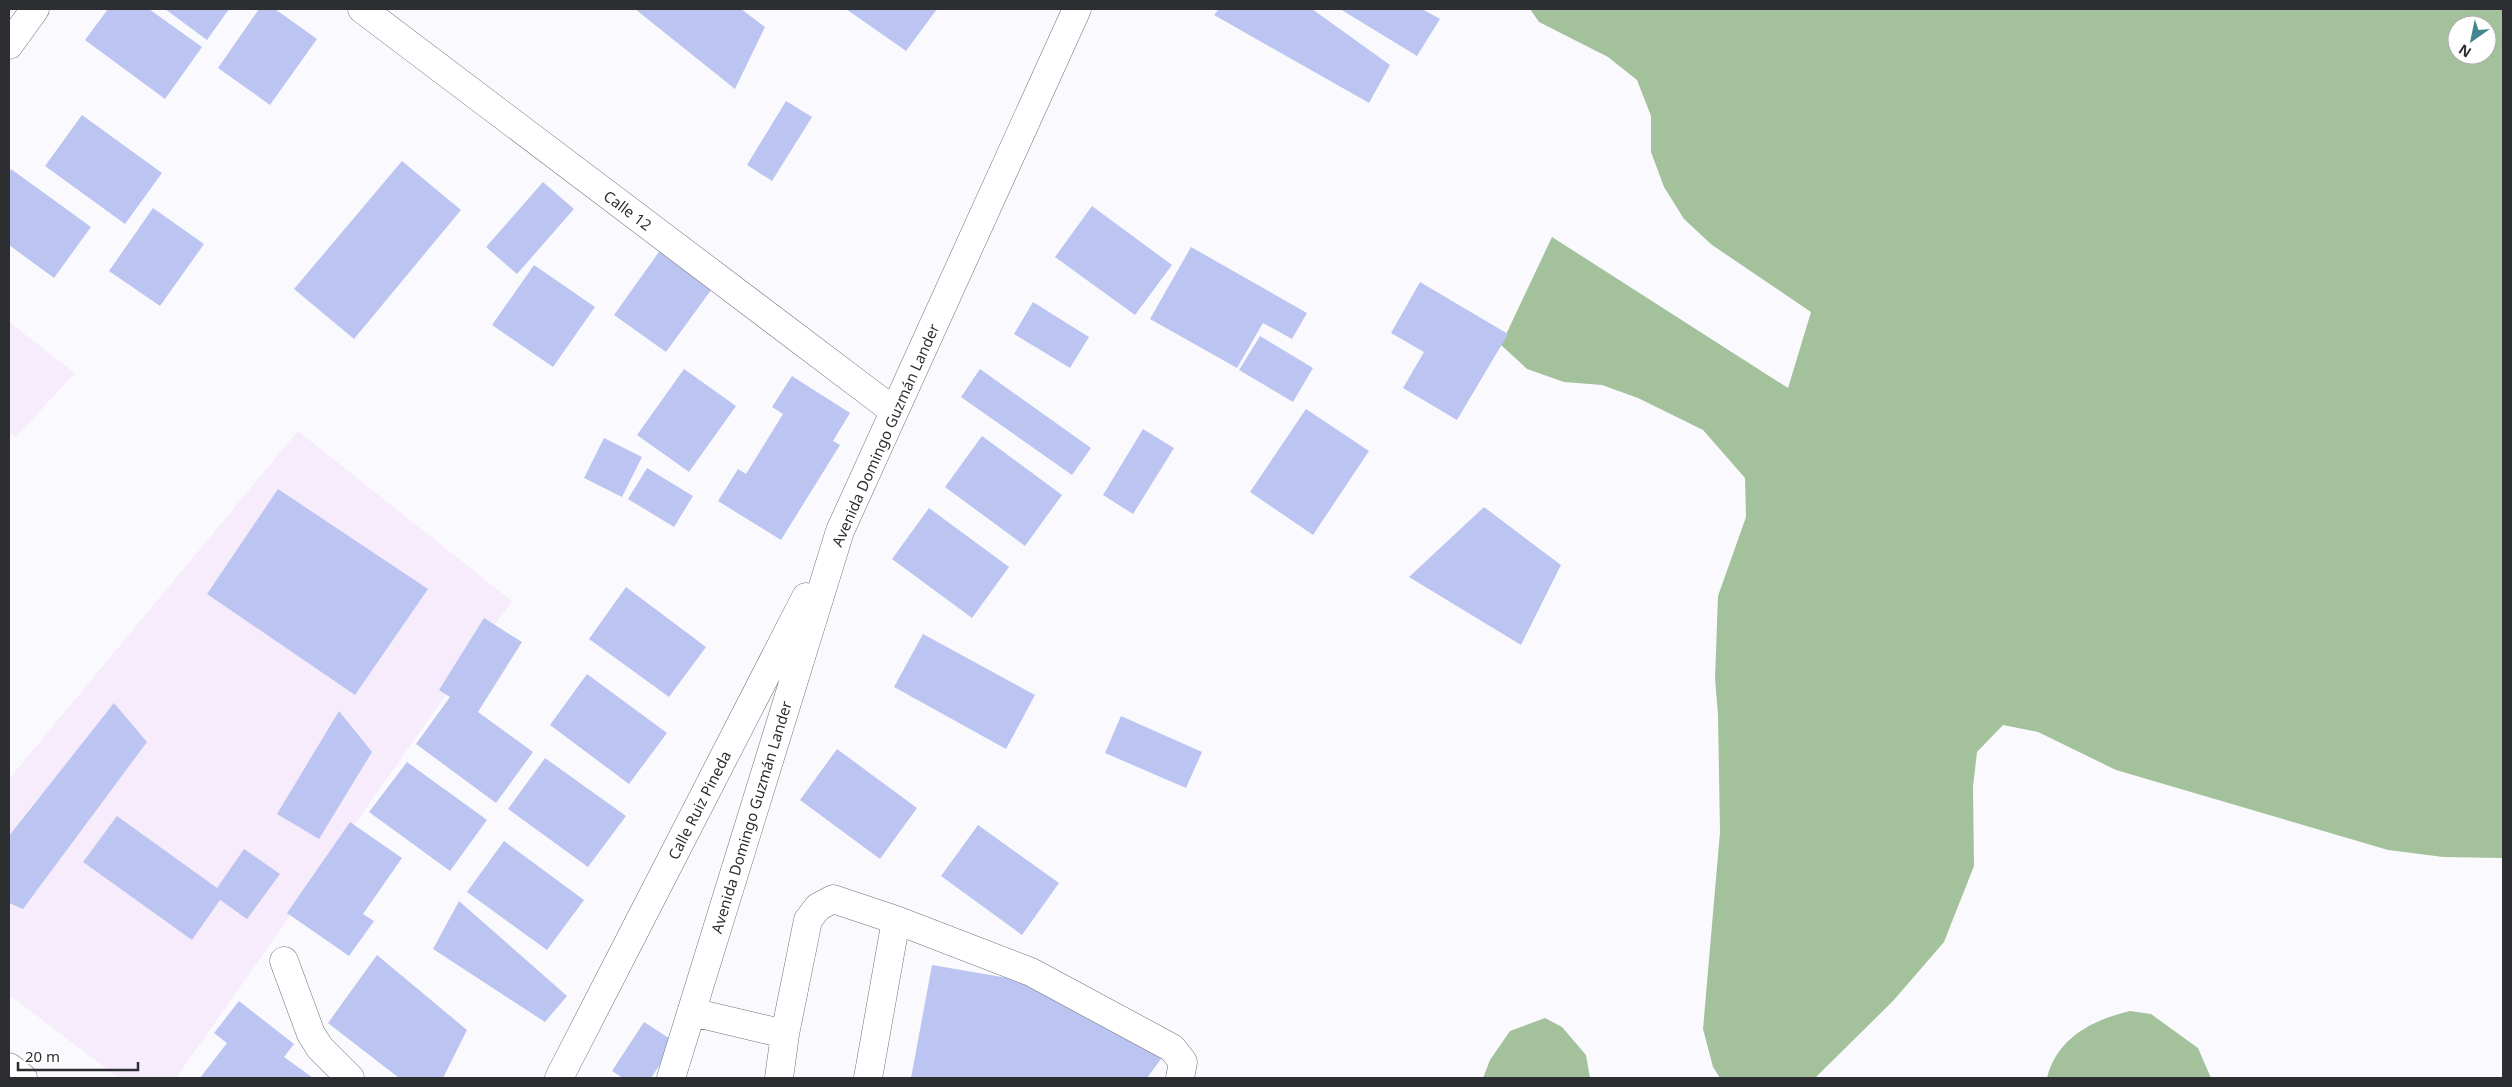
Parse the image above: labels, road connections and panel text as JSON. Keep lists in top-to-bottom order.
{
  "streets": {
    "street": ["Calle 12", "Avenida Domingo Guzmán Lander", "Calle Ruiz Pineda"]
  },
  "crossings": [
    ["Calle 12", "Avenida Domingo Guzmán Lander"],
    ["Avenida Domingo Guzmán Lander", "Calle Ruiz Pineda"]
  ],
  "scale_bar": "20 m",
  "north": "bottom left"
}
